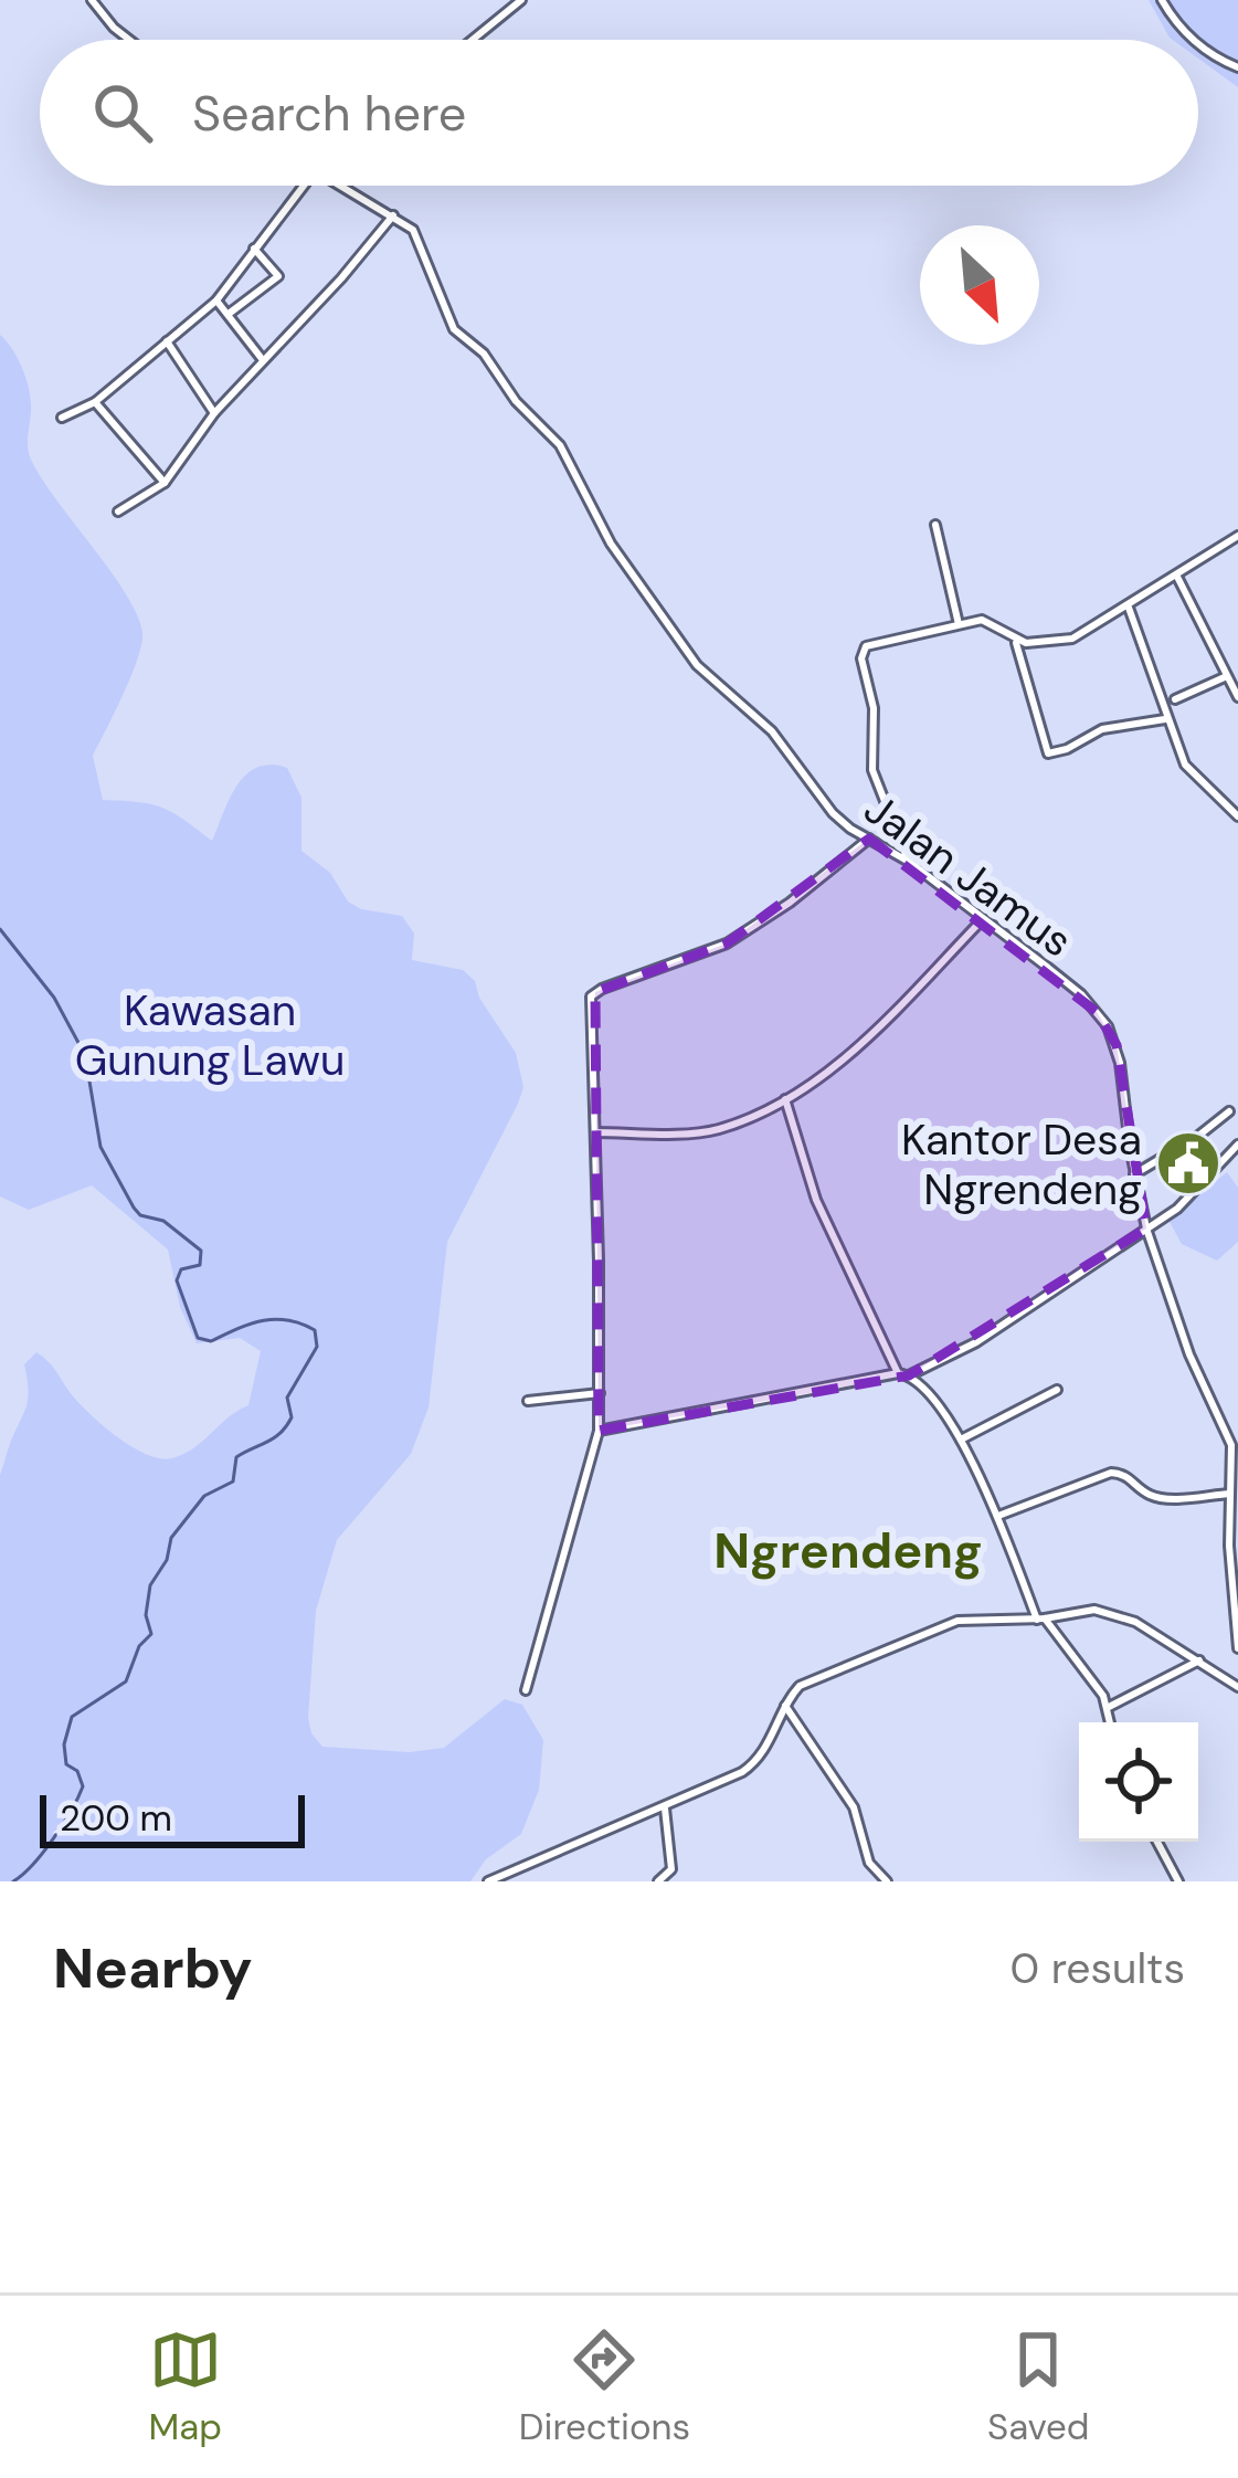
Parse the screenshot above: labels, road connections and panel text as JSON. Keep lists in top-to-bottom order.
{
  "streets": {
    "street": ["Jalan Jamus"]
  },
  "districts": ["Ngrendeng"],
  "parks": ["Kawasan Gunung Lawu"],
  "places": {
    "public building": ["Kantor Desa Ngrendeng"]
  },
  "scale_bar": "200 m",
  "north": "bottom right",
  "page": {
    "search": "Search here",
    "scale": "200 m",
    "heading": ["Nearby", "0 results"],
    "nav": ["Map", "Directions", "Saved"]
  }
}
